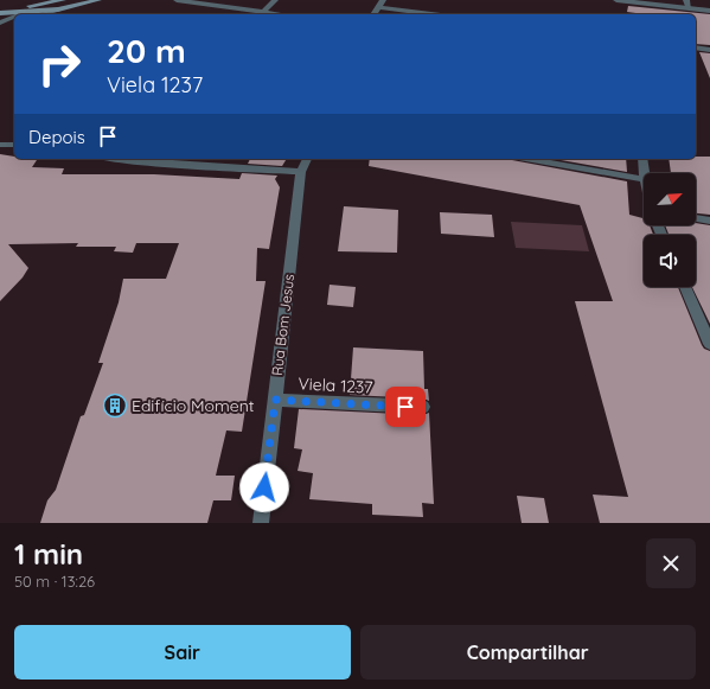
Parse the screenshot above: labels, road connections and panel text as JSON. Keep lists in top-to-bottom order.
{
  "streets": {
    "street": ["Rua Bom Jesus", "Viela 1237"]
  },
  "crossings": [
    ["Rua Bom Jesus", "Viela 1237"]
  ],
  "places": {
    "building": ["Edifício Moment"]
  },
  "north": "top right",
  "page": {
    "turn": ["20 m", "Viela 1237"],
    "then": "Depois",
    "heading": ["1 min", "50 m · 13:26"],
    "buttons": ["Sair", "Compartilhar"]
  }
}
